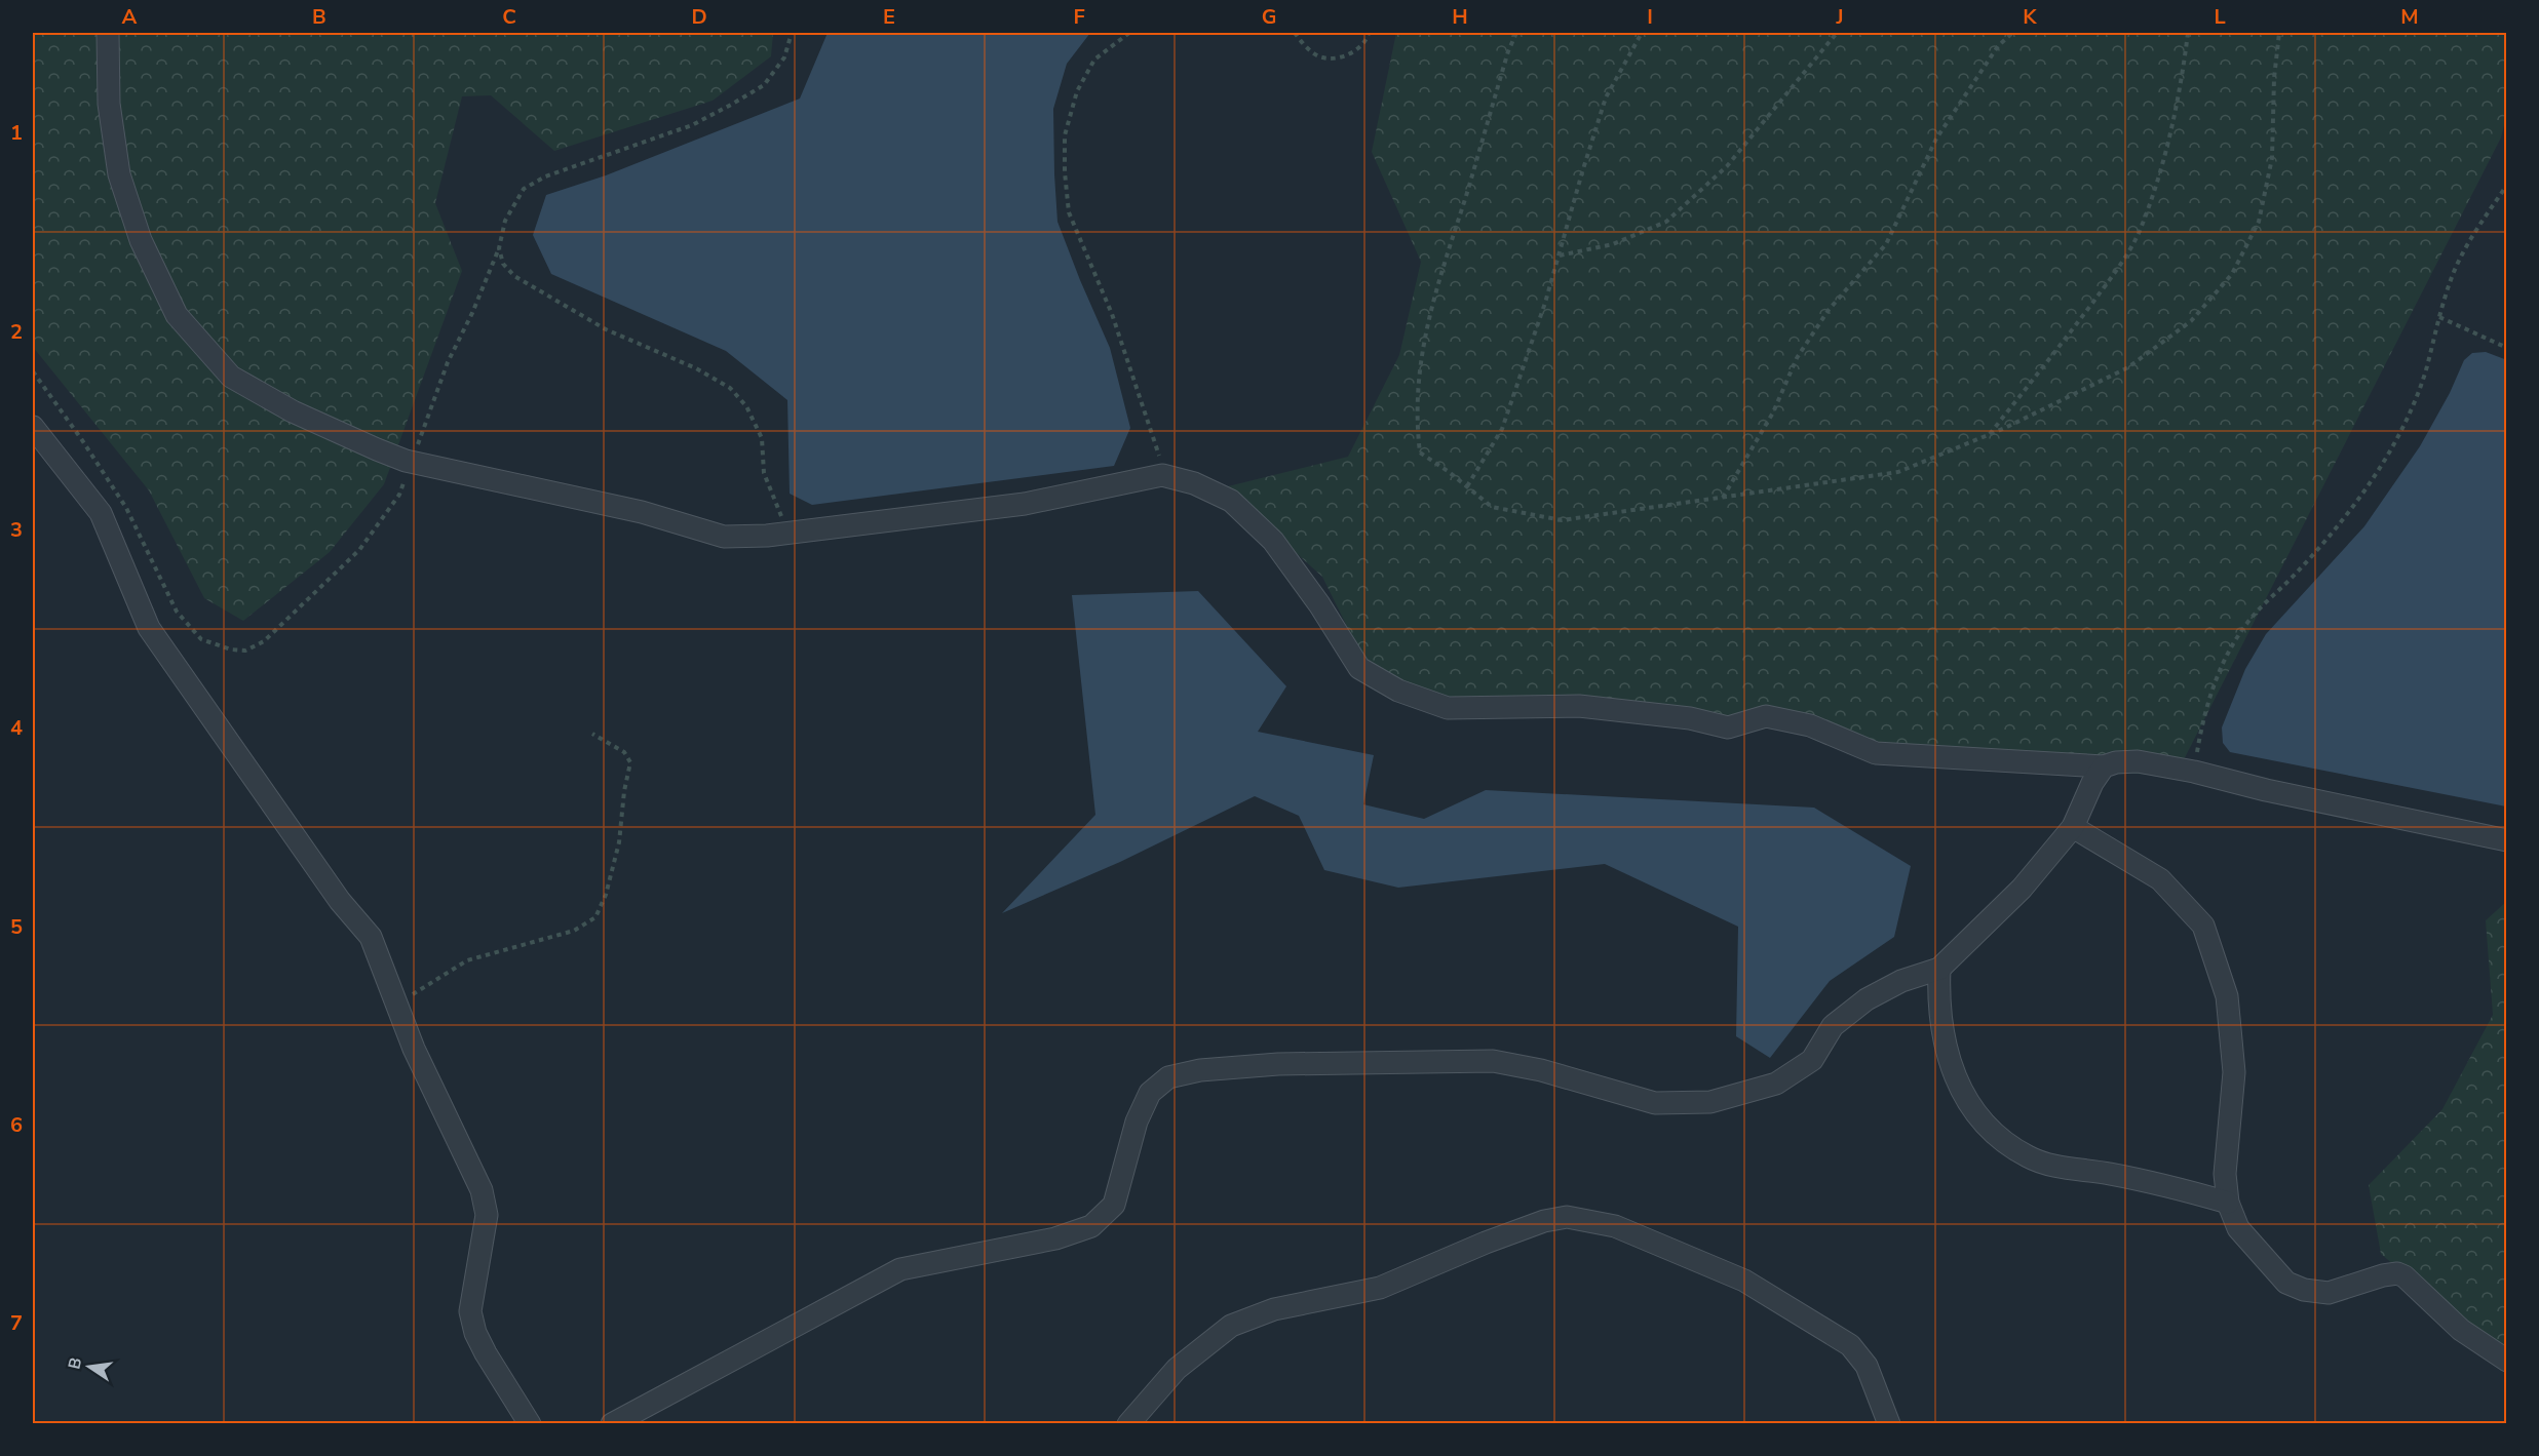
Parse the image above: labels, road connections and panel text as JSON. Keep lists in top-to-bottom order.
{
  "north": "left",
  "grid": {
    "columns": [
      "A",
      "B",
      "C",
      "D",
      "E",
      "F",
      "G",
      "H",
      "I",
      "J",
      "K",
      "L",
      "M"
    ],
    "rows": [
      "1",
      "2",
      "3",
      "4",
      "5",
      "6",
      "7"
    ]
  }
}
